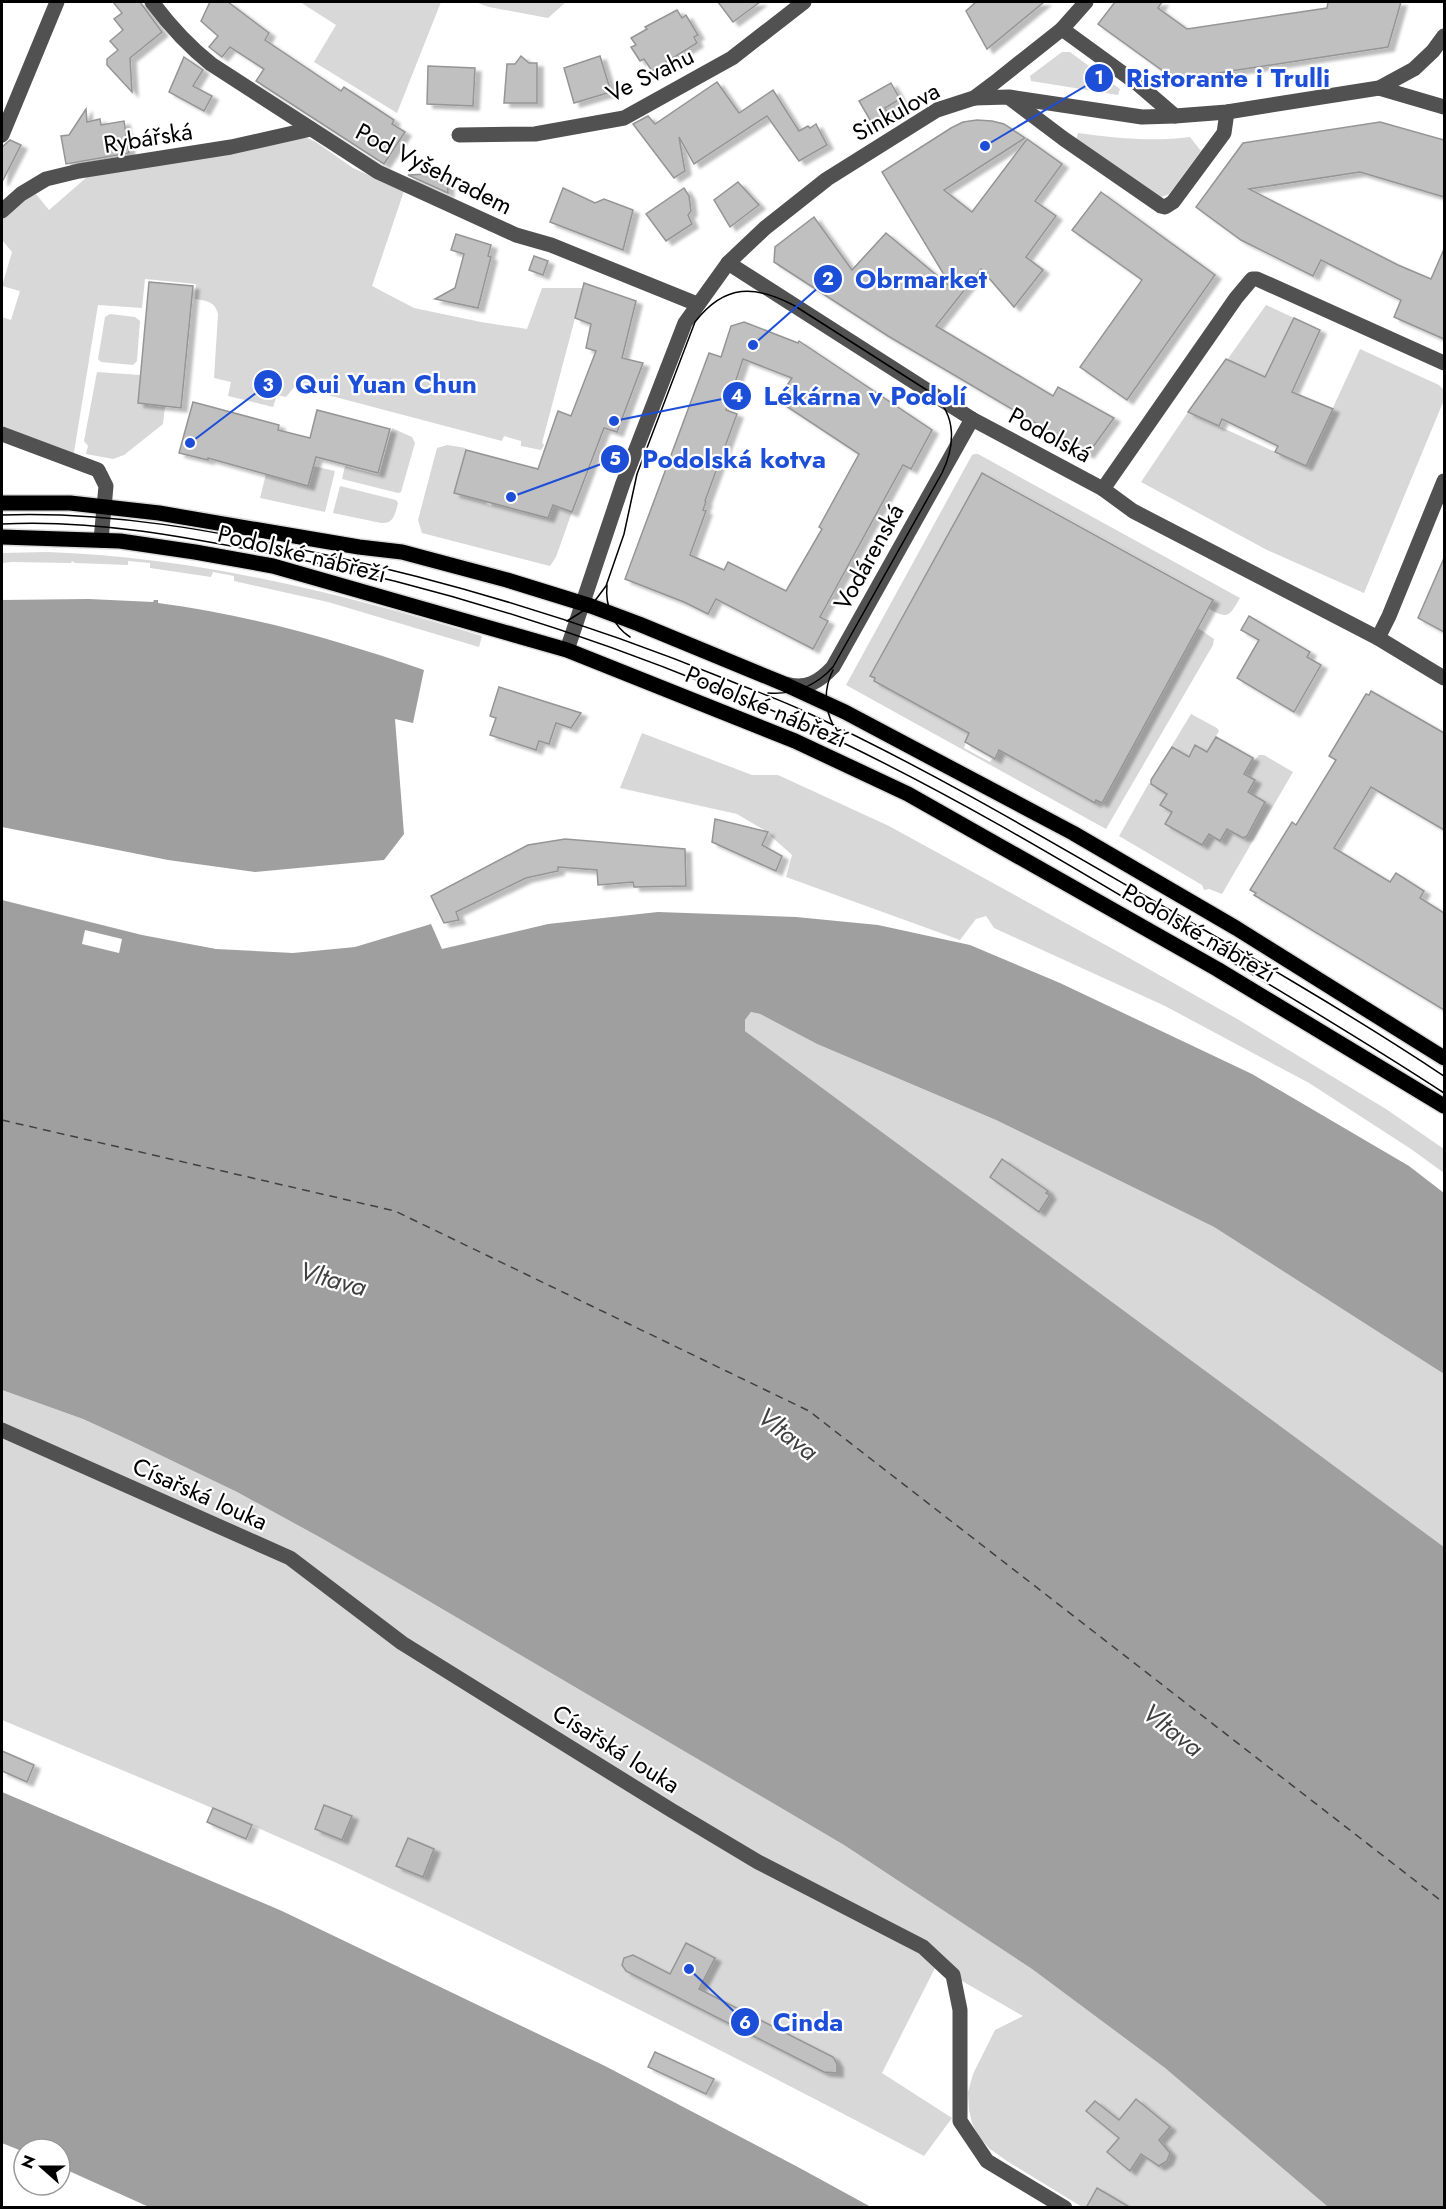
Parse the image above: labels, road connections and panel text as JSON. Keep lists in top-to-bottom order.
{
  "streets": {
    "main road": ["Podolské nábřeží"],
    "street": [
      "Ve Svahu",
      "Sinkulova",
      "Rybářská",
      "Pod Vyšehradem",
      "Podolská",
      "Vodárenská",
      "Císařská louka"
    ]
  },
  "crossings": [
    ["Sinkulova", "Podolská"],
    ["Rybářská", "Pod Vyšehradem"],
    ["Podolská", "Vodárenská"],
    ["Podolské nábřeží", "Vodárenská"]
  ],
  "water": ["Vltava"],
  "places": [
    "Ristorante i Trulli",
    "Obrmarket",
    "Lékárna v Podolí",
    "Qui Yuan Chun",
    "Podolská kotva",
    "Cinda"
  ],
  "north": "left"
}
